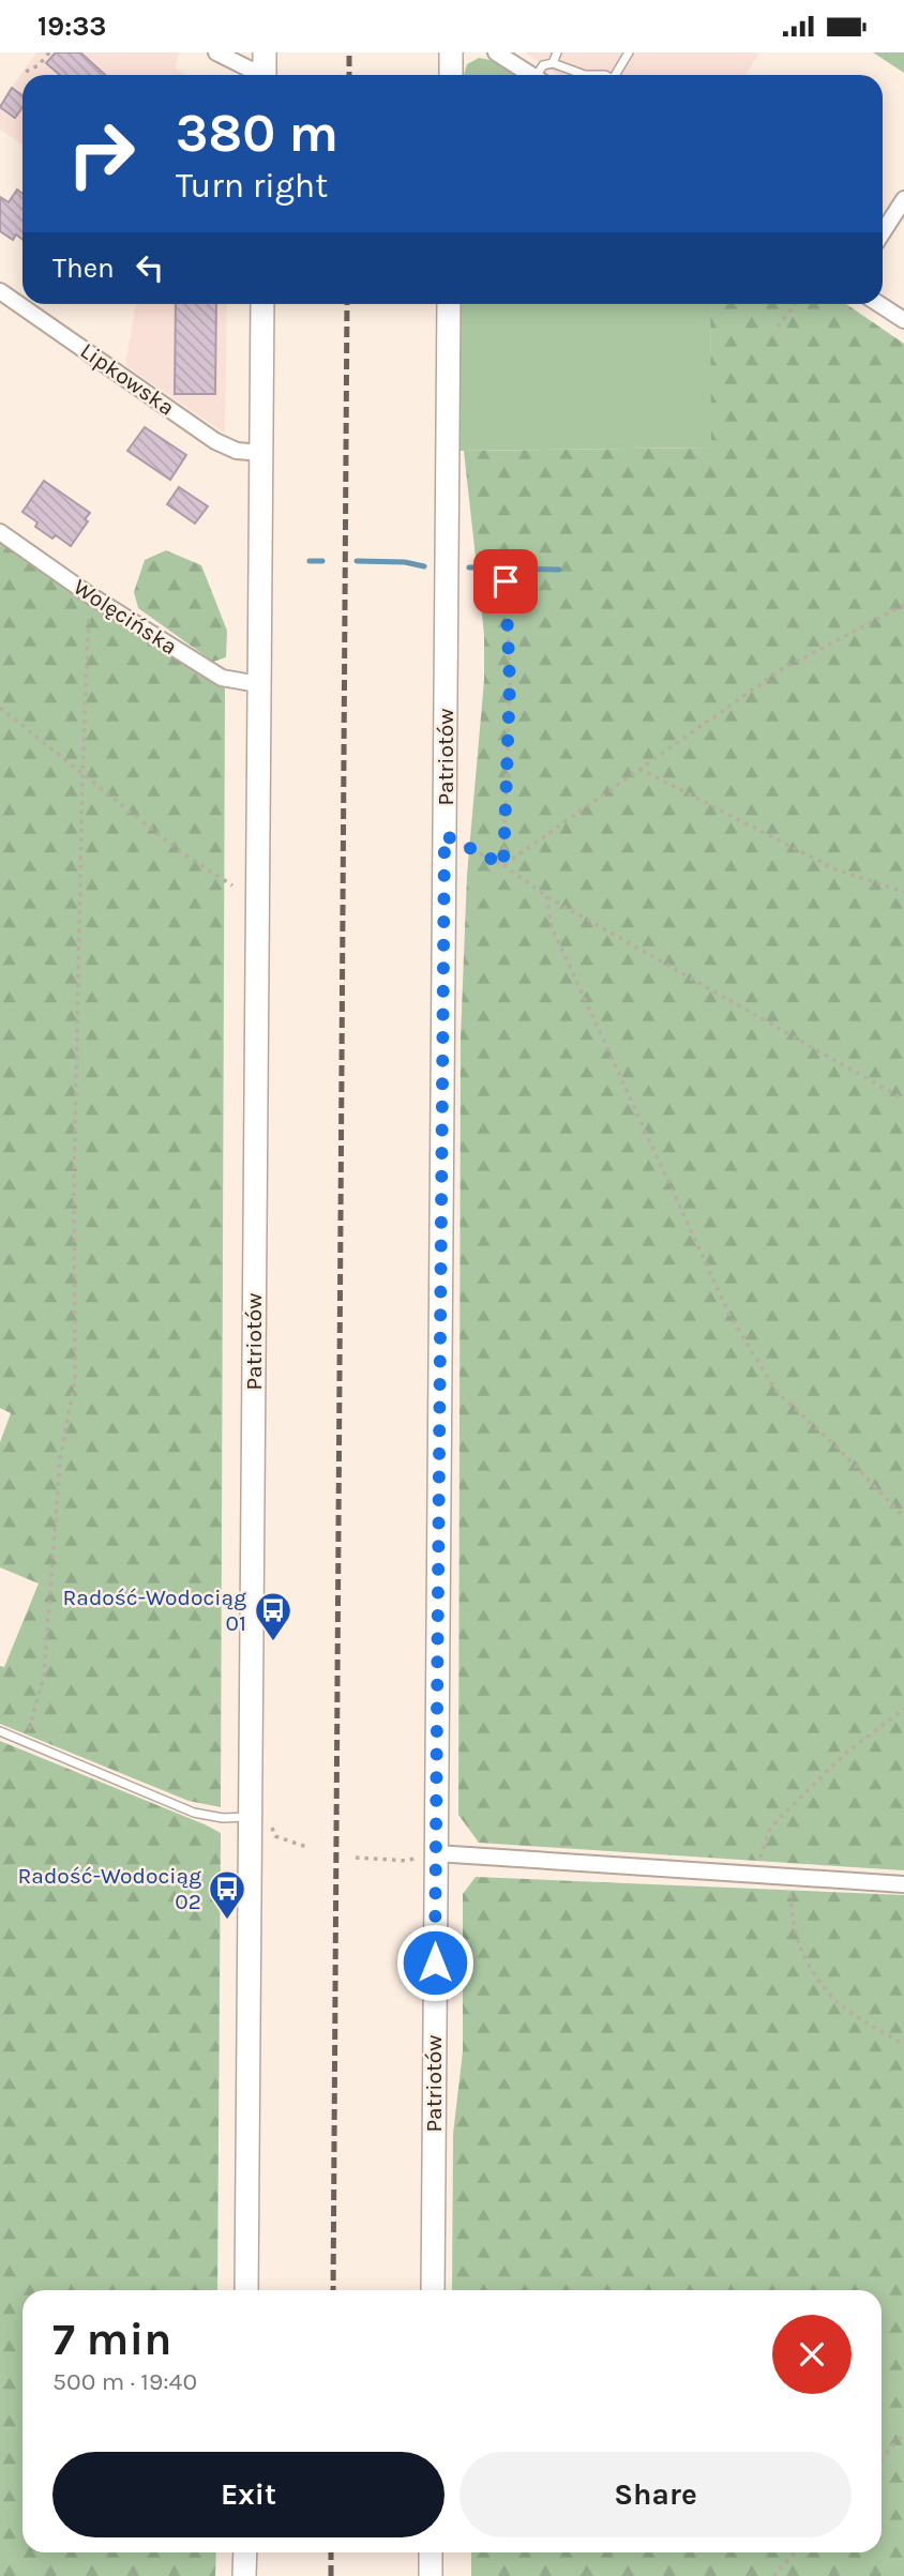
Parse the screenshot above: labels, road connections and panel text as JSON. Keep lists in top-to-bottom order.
{
  "streets": {
    "main road": ["Patriotów"],
    "street": ["Lipkowska", "Wolęcińska"]
  },
  "crossings": [
    ["Lipkowska", "Patriotów"],
    ["Wolęcińska", "Patriotów"]
  ],
  "places": {
    "bus stop": ["Radość-Wodociąg 01", "Radość-Wodociąg 02"]
  },
  "page": {
    "status": "19:33",
    "turn": ["380 m", "Turn right"],
    "then": "Then",
    "heading": ["7 min", "500 m · 19:40"],
    "buttons": ["Exit", "Share"]
  }
}
